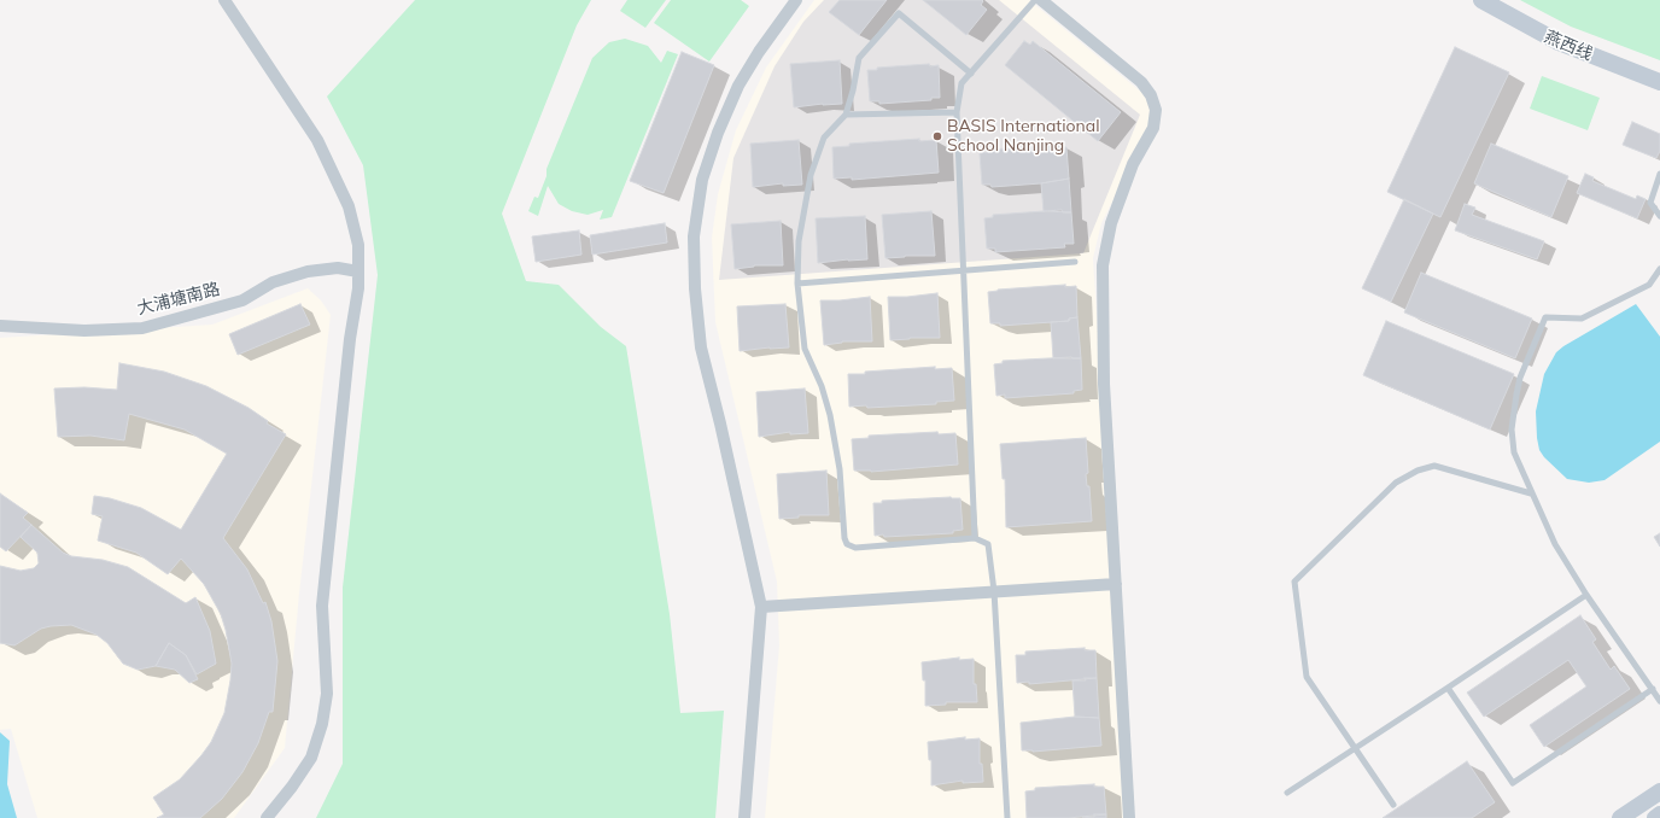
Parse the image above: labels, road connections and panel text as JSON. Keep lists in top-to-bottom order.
{
  "streets": {
    "main road": ["燕西线"],
    "street": ["大浦塘南路"]
  },
  "places": ["BASIS International School Nanjing"]
}
